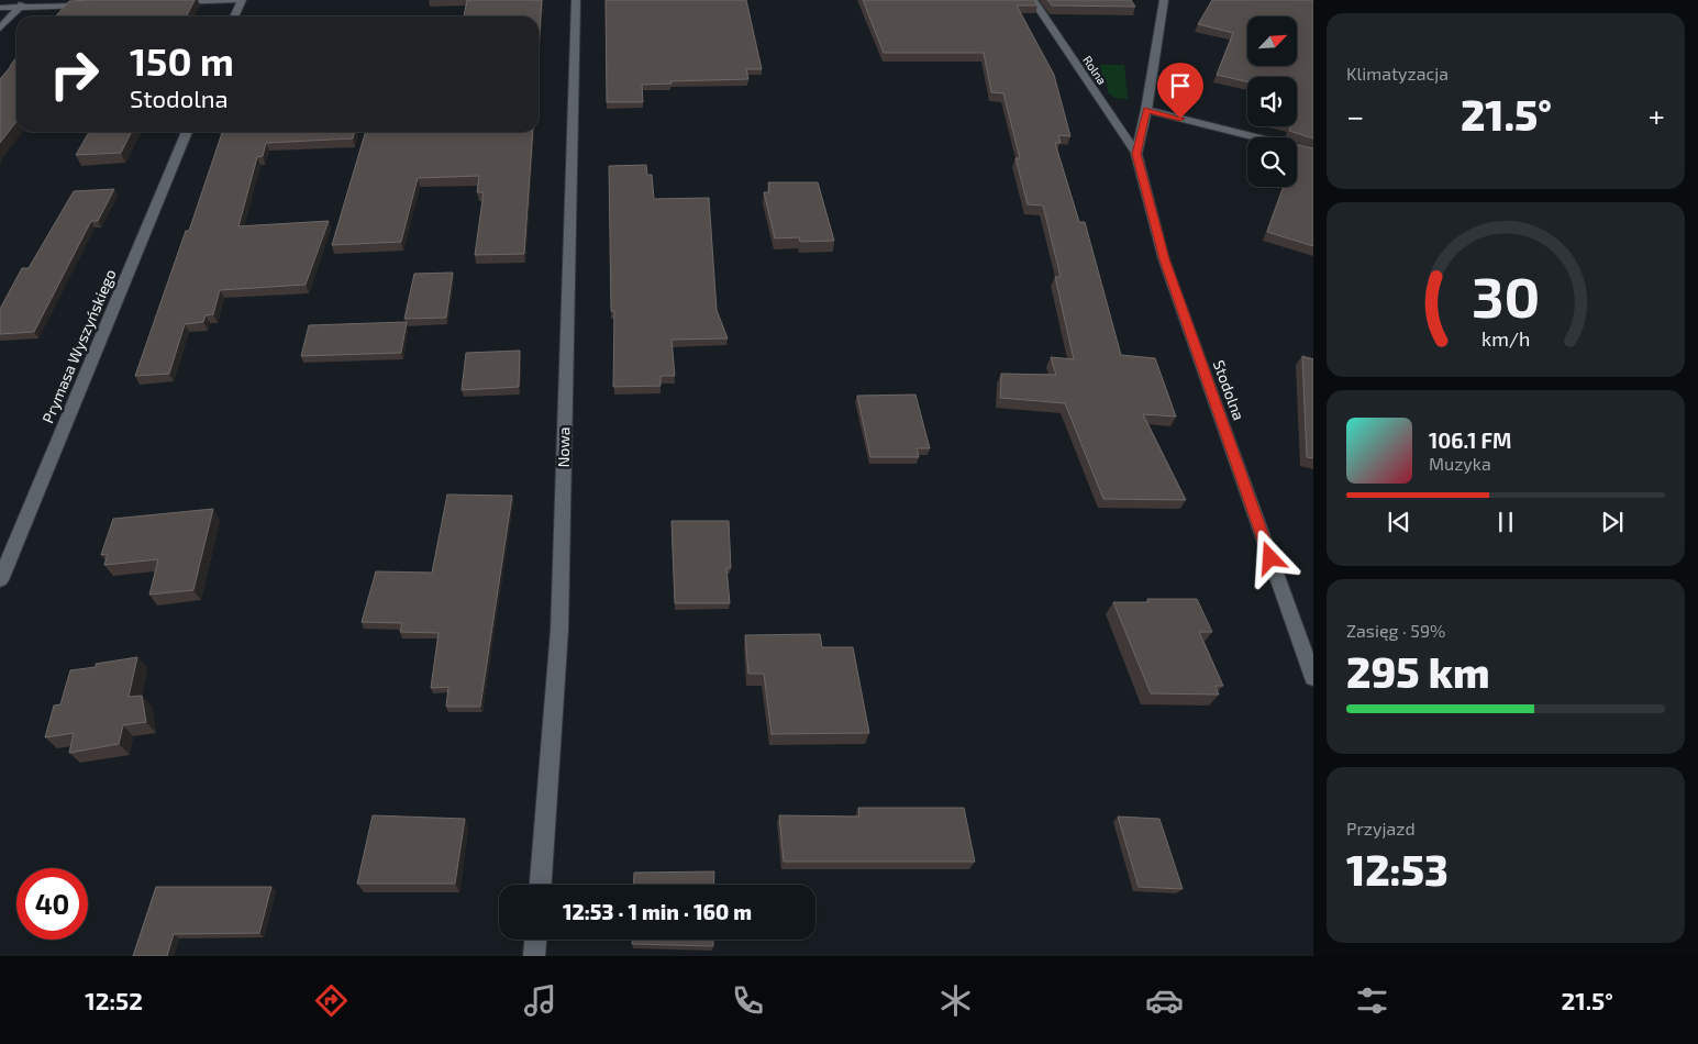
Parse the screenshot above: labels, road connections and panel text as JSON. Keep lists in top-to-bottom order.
{
  "streets": {
    "street": [
      "Rolna",
      "Prymasa Wyszyńskiego",
      "Stodolna",
      "Nowa"
    ]
  },
  "crossings": [
    ["Rolna", "Stodolna"]
  ],
  "north": "top right",
  "page": {
    "tile": [
      "Klimatyzacja",
      ["Zasięg · 59%", "295 km"],
      ["Przyjazd", "12:53"]
    ],
    "turn": ["150 m", "Stodolna"],
    "heat": ["−", "21.5°", "+"],
    "song": ["106.1 FM", "Muzyka"],
    "limit": "40",
    "trip": "12:53 · 1 min · 160 m",
    "tabs": ["12:52", "21.5°"],
    "gauge": ["30", "km/h"]
  }
}
